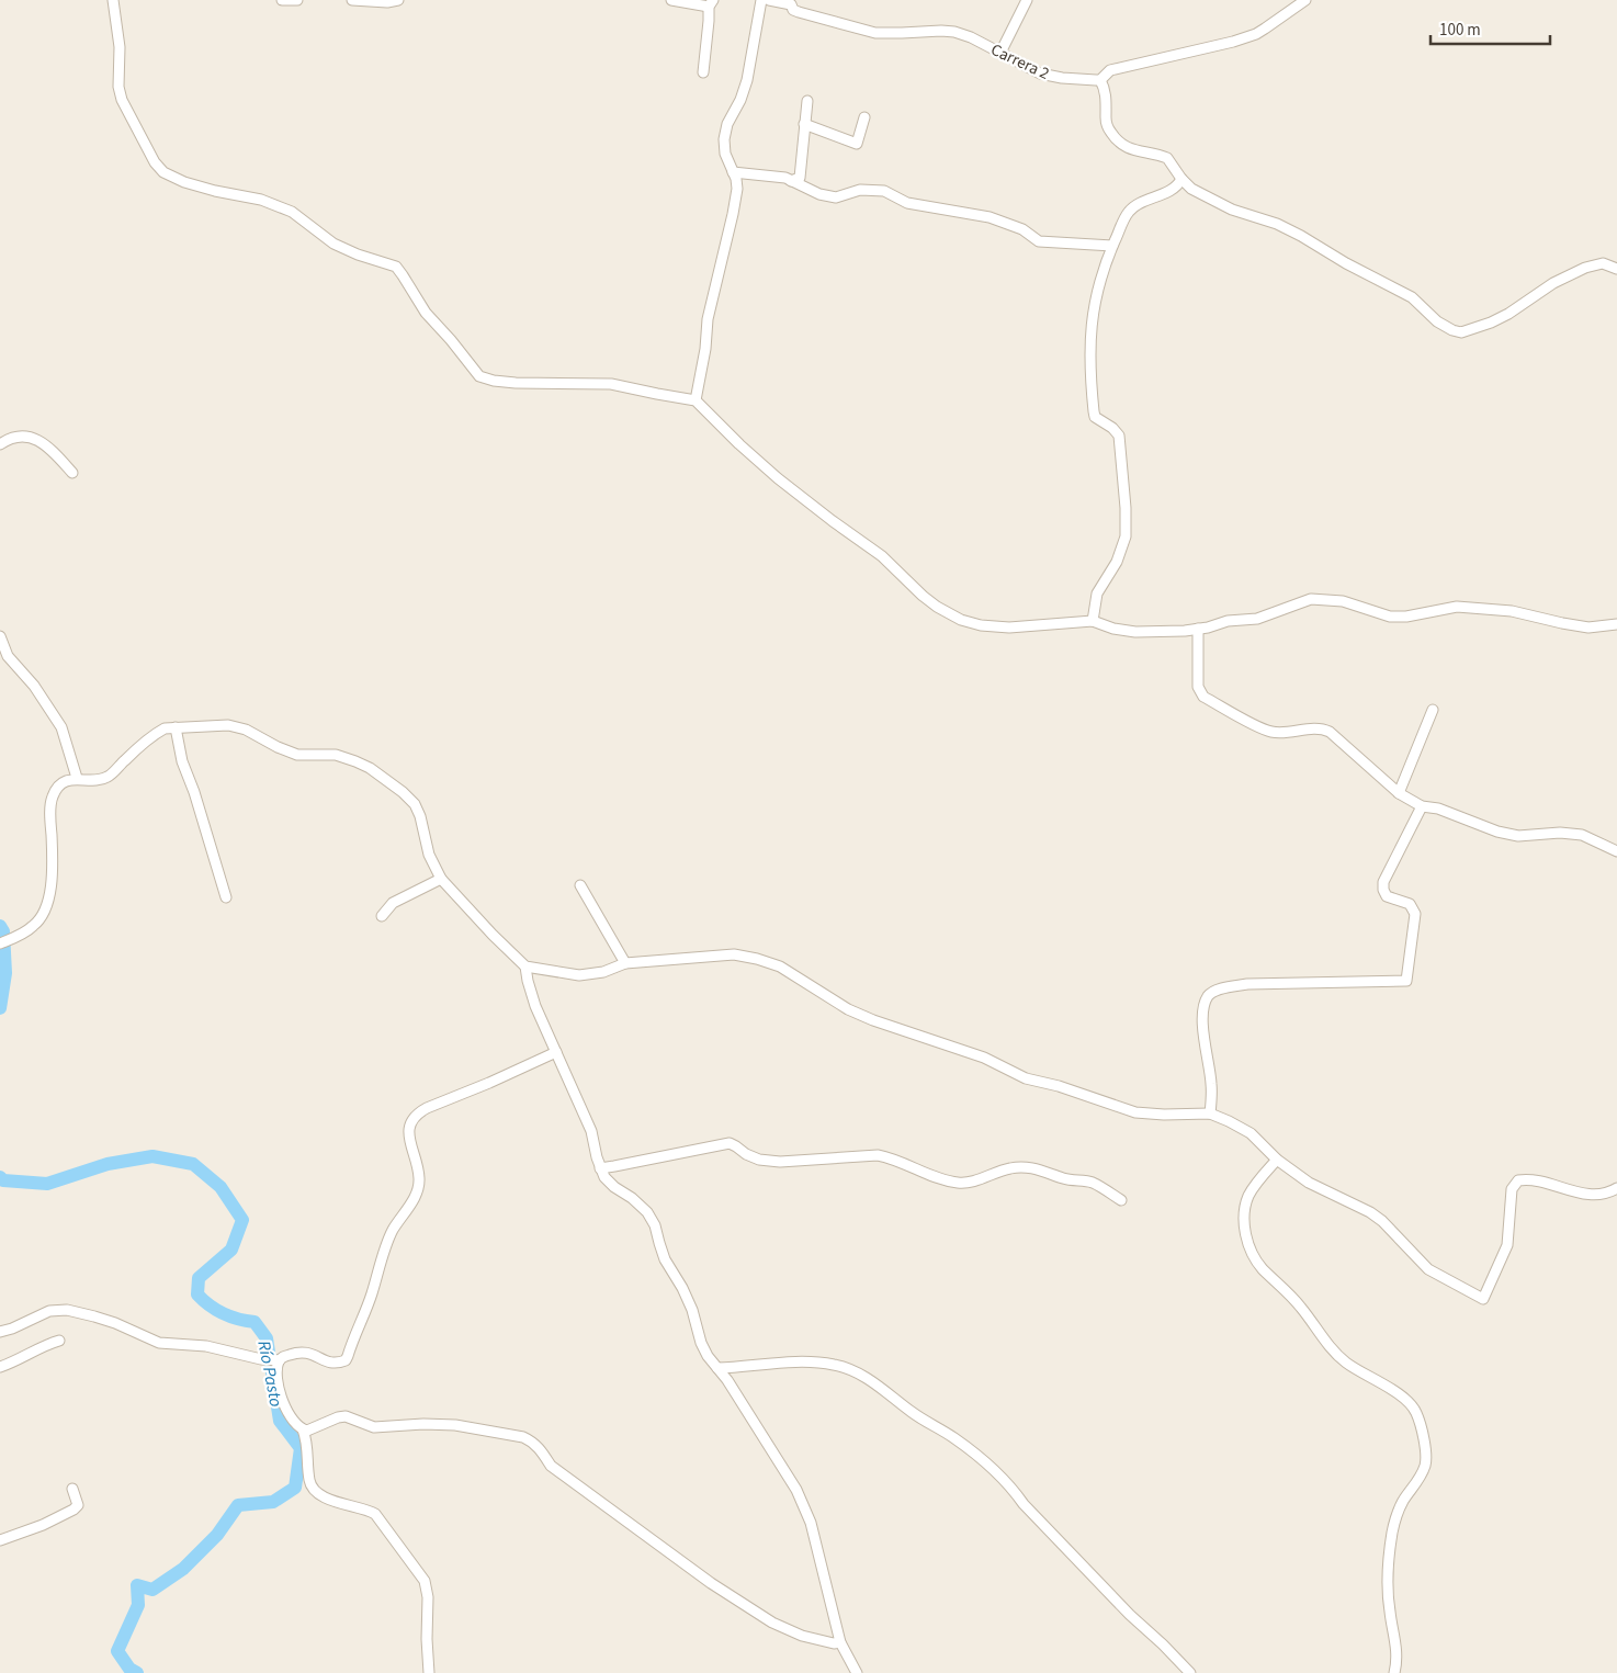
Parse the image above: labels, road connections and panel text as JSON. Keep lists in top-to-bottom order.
{
  "streets": {
    "street": ["Carrera 2"]
  },
  "water": ["Río Pasto"],
  "scale_bar": "100 m"
}
